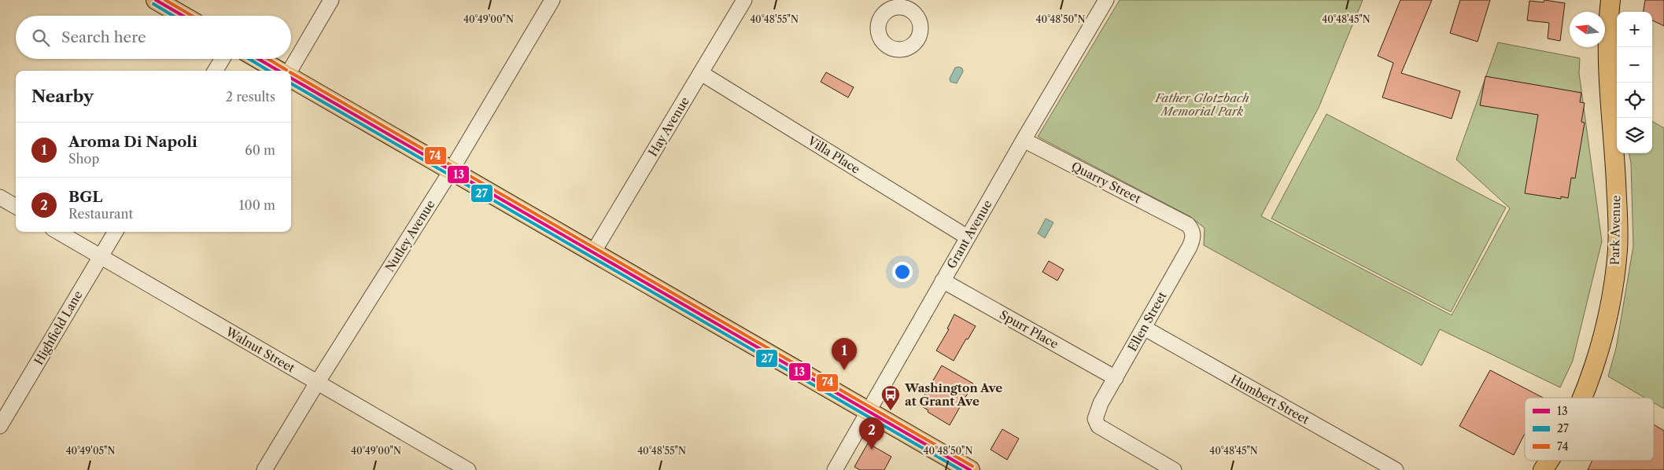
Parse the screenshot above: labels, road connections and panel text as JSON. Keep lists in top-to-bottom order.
{
  "streets": {
    "main road": ["Park Avenue"],
    "street": [
      "Hay Avenue",
      "Villa Place",
      "Quarry Street",
      "Grant Avenue",
      "Nutley Avenue",
      "Ellen Street",
      "Highfield Lane",
      "Spurr Place",
      "Walnut Street",
      "Humbert Street"
    ]
  },
  "crossings": [
    ["Hay Avenue", "Villa Place"],
    ["Villa Place", "Grant Avenue"],
    ["Quarry Street", "Grant Avenue"],
    ["Quarry Street", "Ellen Street"],
    ["Grant Avenue", "Spurr Place"],
    ["Nutley Avenue", "Walnut Street"],
    ["Ellen Street", "Spurr Place"],
    ["Ellen Street", "Humbert Street"],
    ["Highfield Lane", "Walnut Street"]
  ],
  "parks": ["Father Glotzbach Memorial Park"],
  "places": {
    "bus stop": ["Washington Ave at Grant Ave"]
  },
  "lines": ["transit line 13", "transit line 74", "transit line 27"],
  "legend": ["13", "27", "74"],
  "north": "left",
  "page": {
    "map_buttons": ["+", "−"],
    "search": "Search here",
    "heading": ["Nearby", "2 results"],
    "list": [
      {
        "mark": "1",
        "name": "Aroma Di Napoli",
        "note": "Shop",
        "value": "60 m"
      },
      {
        "mark": "2",
        "name": "BGL",
        "note": "Restaurant",
        "value": "100 m"
      }
    ],
    "pins": ["1", "2"]
  },
  "coordinates": [
    "40°49'00\"N",
    "40°48'55\"N",
    "40°48'50\"N",
    "40°48'45\"N",
    "40°49'05\"N"
  ]
}
